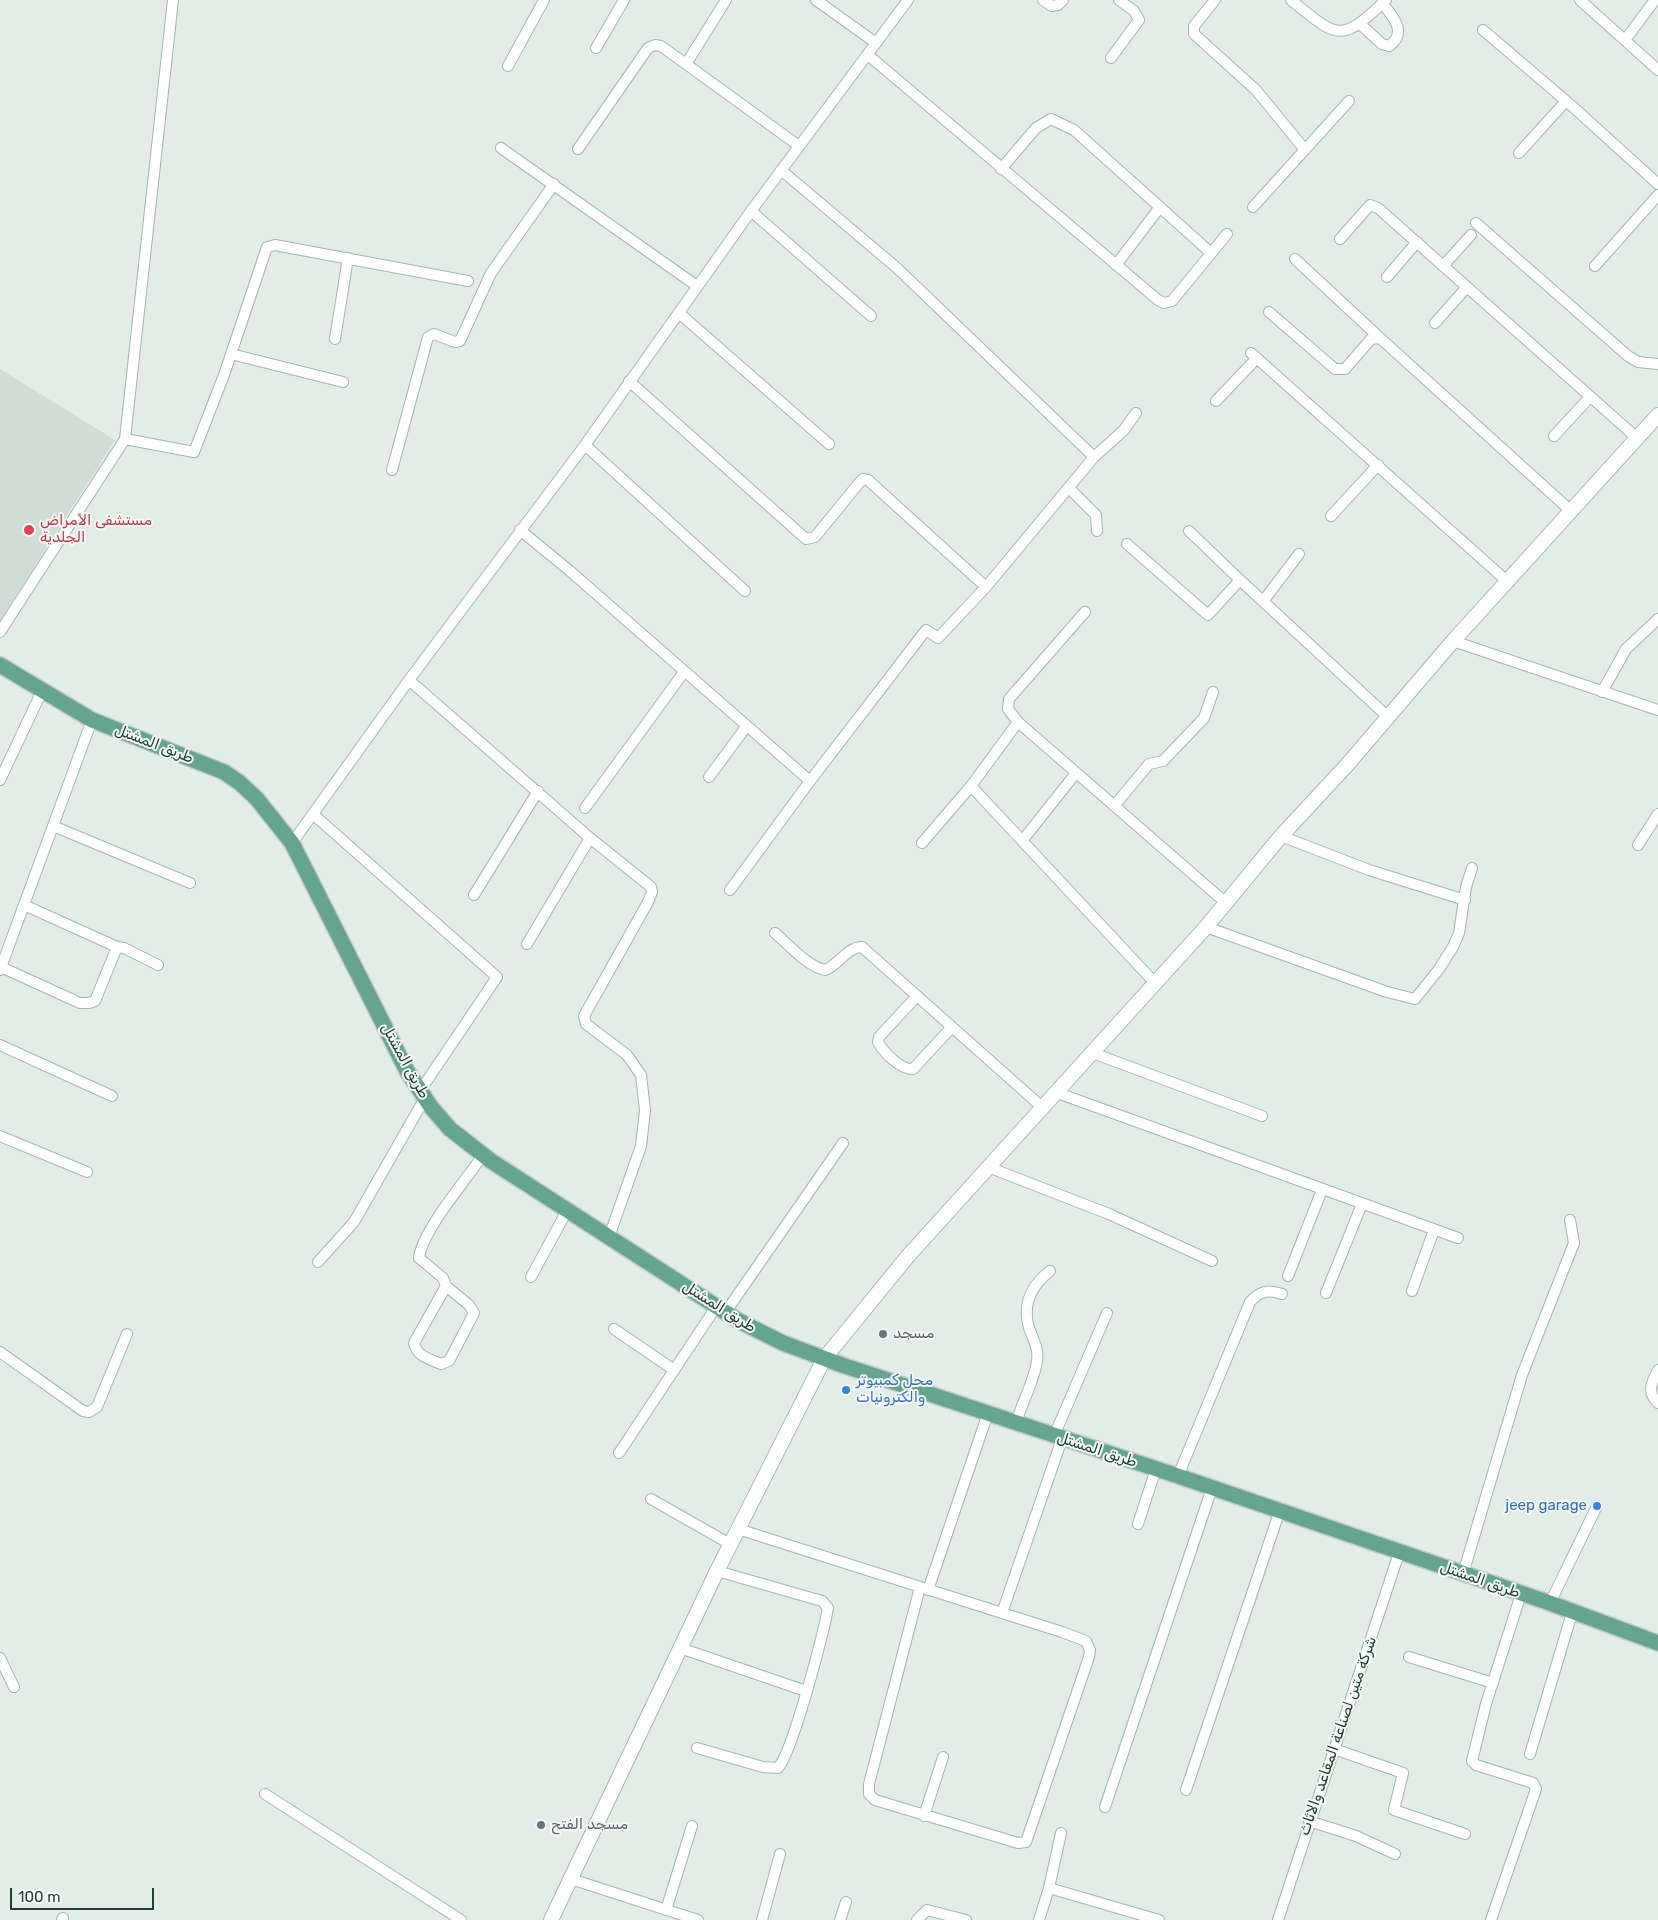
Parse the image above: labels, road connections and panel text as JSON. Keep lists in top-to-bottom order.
{
  "streets": {
    "main road": ["طريق المشتل"],
    "street": ["شركة متين لصناعة المقاعد والاثاث"]
  },
  "crossings": [
    ["طريق المشتل", "شركة متين لصناعة المقاعد والاثاث"]
  ],
  "places": [
    "مستشفى الأمراض الجلدية",
    "مسجد",
    "محل كمبيوتر والكترونيات",
    "jeep garage",
    "مسجد الفتح"
  ],
  "scale_bar": "100 m"
}
